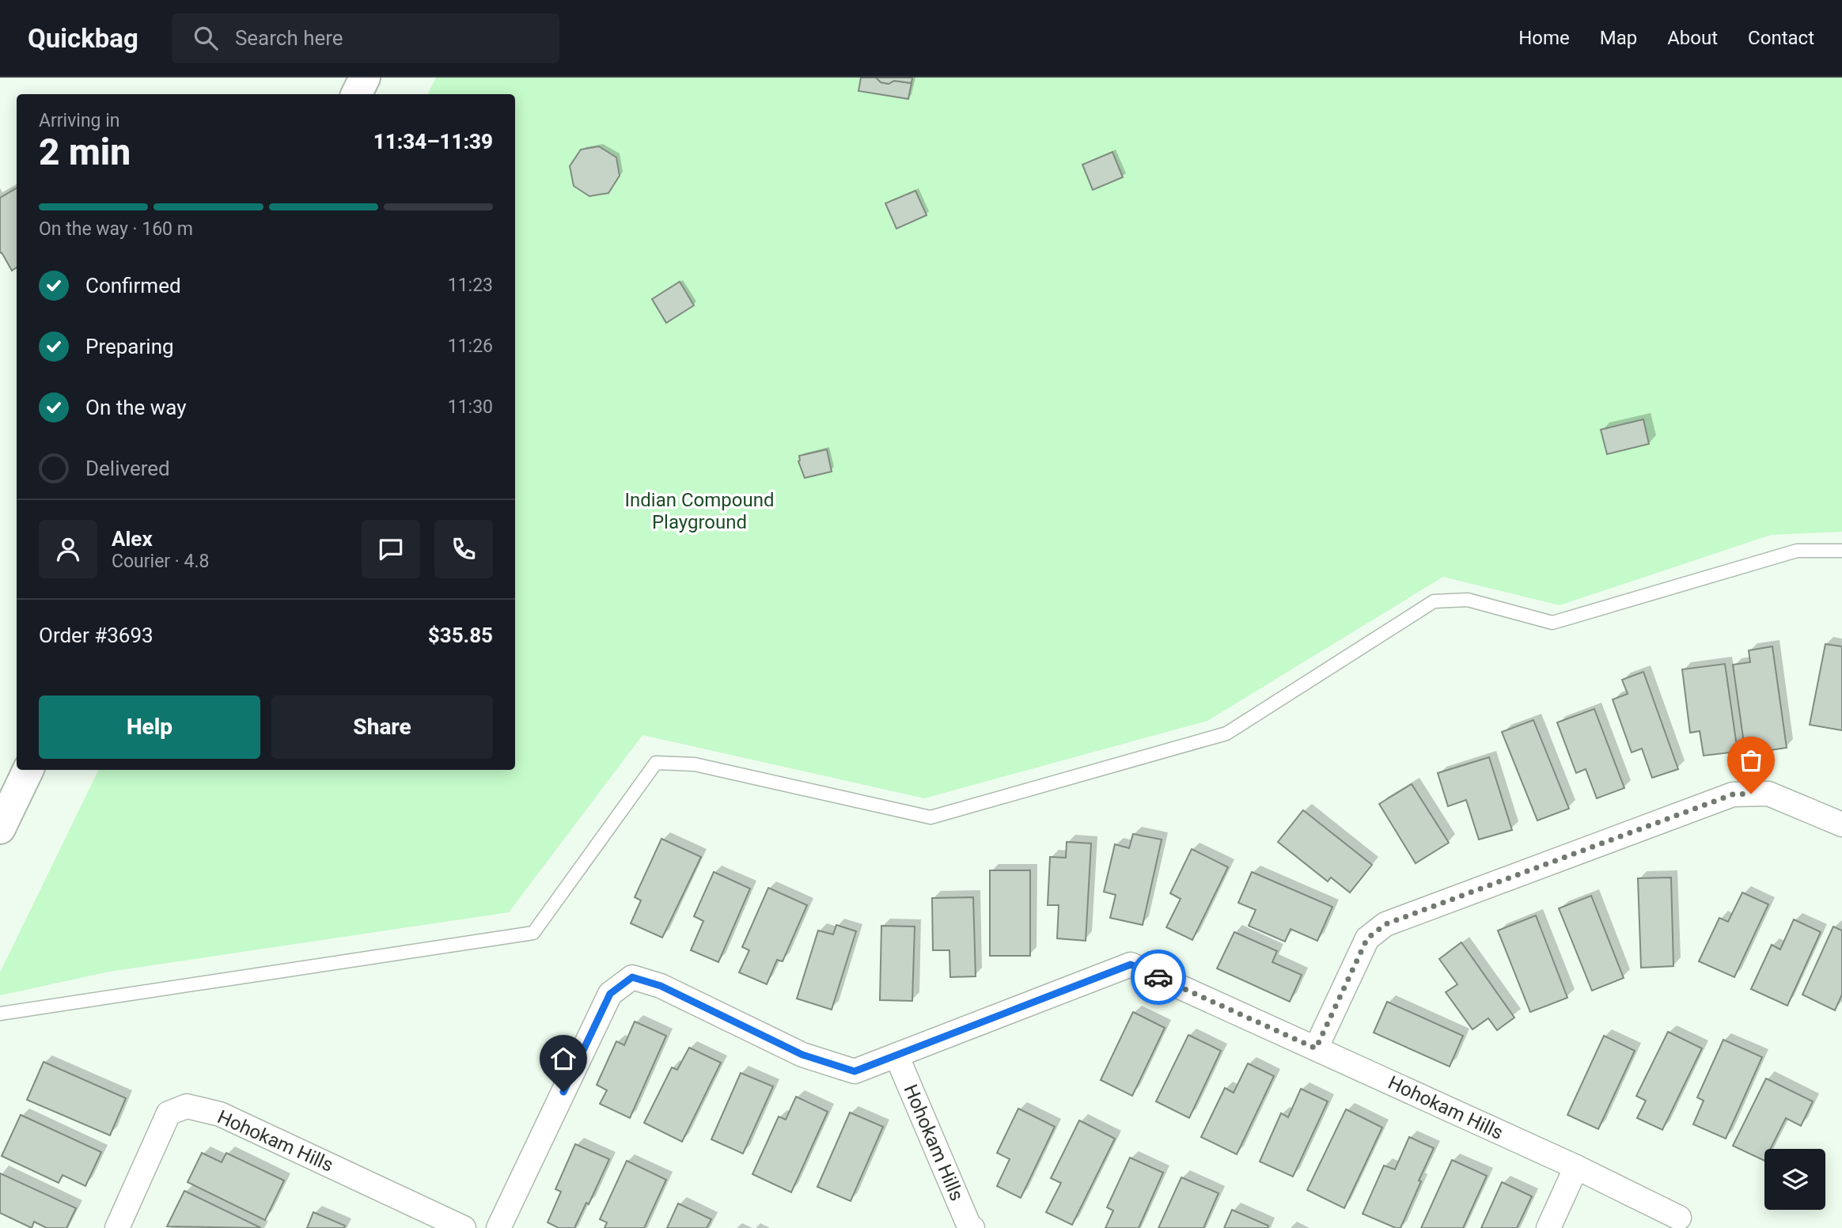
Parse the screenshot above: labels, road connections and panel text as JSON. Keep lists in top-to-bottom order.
{
  "streets": {
    "street": ["Hohokam Hills"]
  },
  "parks": ["Indian Compound Playground"],
  "page": {
    "header": "Quickbag",
    "search": "Search here",
    "nav": [
      "Home",
      "Map",
      "About",
      "Contact"
    ],
    "heading": ["2 min", "Arriving in", "11:34–11:39"],
    "panel": [
      "Alex",
      "Courier · 4.8",
      "Order #3693",
      "$35.85"
    ],
    "bar": "On the way · 160 m",
    "list": [
      ["Confirmed", "11:23"],
      ["Preparing", "11:26"],
      ["On the way", "11:30"],
      "Delivered"
    ],
    "buttons": ["Help", "Share"]
  }
}
